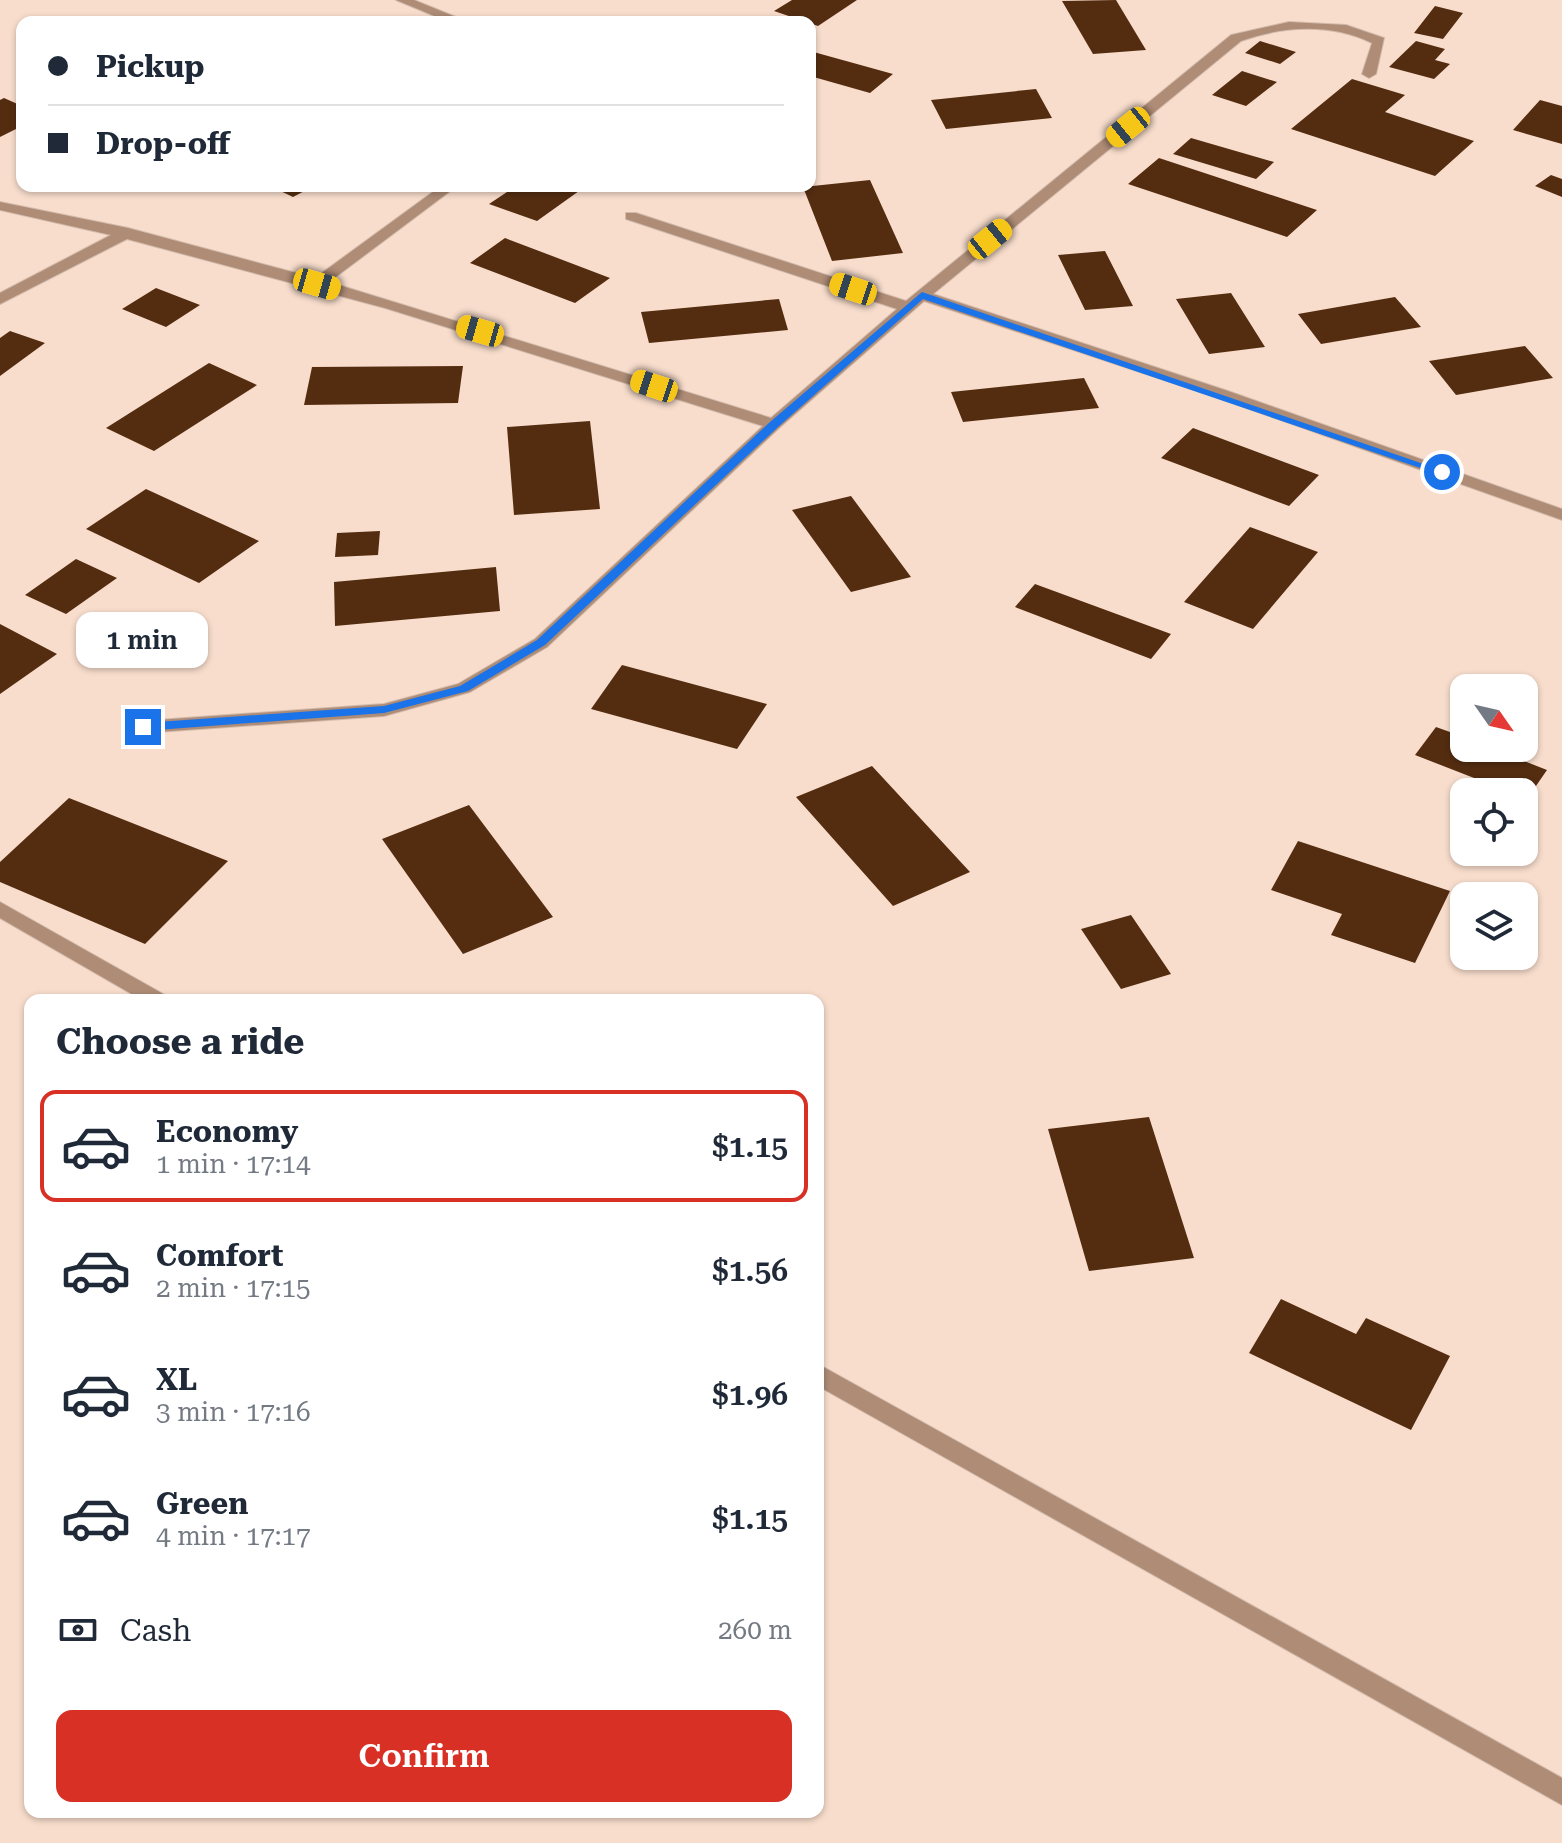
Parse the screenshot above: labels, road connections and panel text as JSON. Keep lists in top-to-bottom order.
{
  "north": "bottom right",
  "page": {
    "banner": ["Pickup", "Drop-off"],
    "bubble": "1 min",
    "heading": "Choose a ride",
    "list": [
      {
        "name": "Economy",
        "note": "1 min · 17:14",
        "value": "$1.15"
      },
      {
        "name": "Comfort",
        "note": "2 min · 17:15",
        "value": "$1.56"
      },
      {
        "name": "XL",
        "note": "3 min · 17:16",
        "value": "$1.96"
      },
      {
        "name": "Green",
        "note": "4 min · 17:17",
        "value": "$1.15"
      }
    ],
    "pay": ["Cash", "260 m"],
    "buttons": "Confirm"
  }
}
